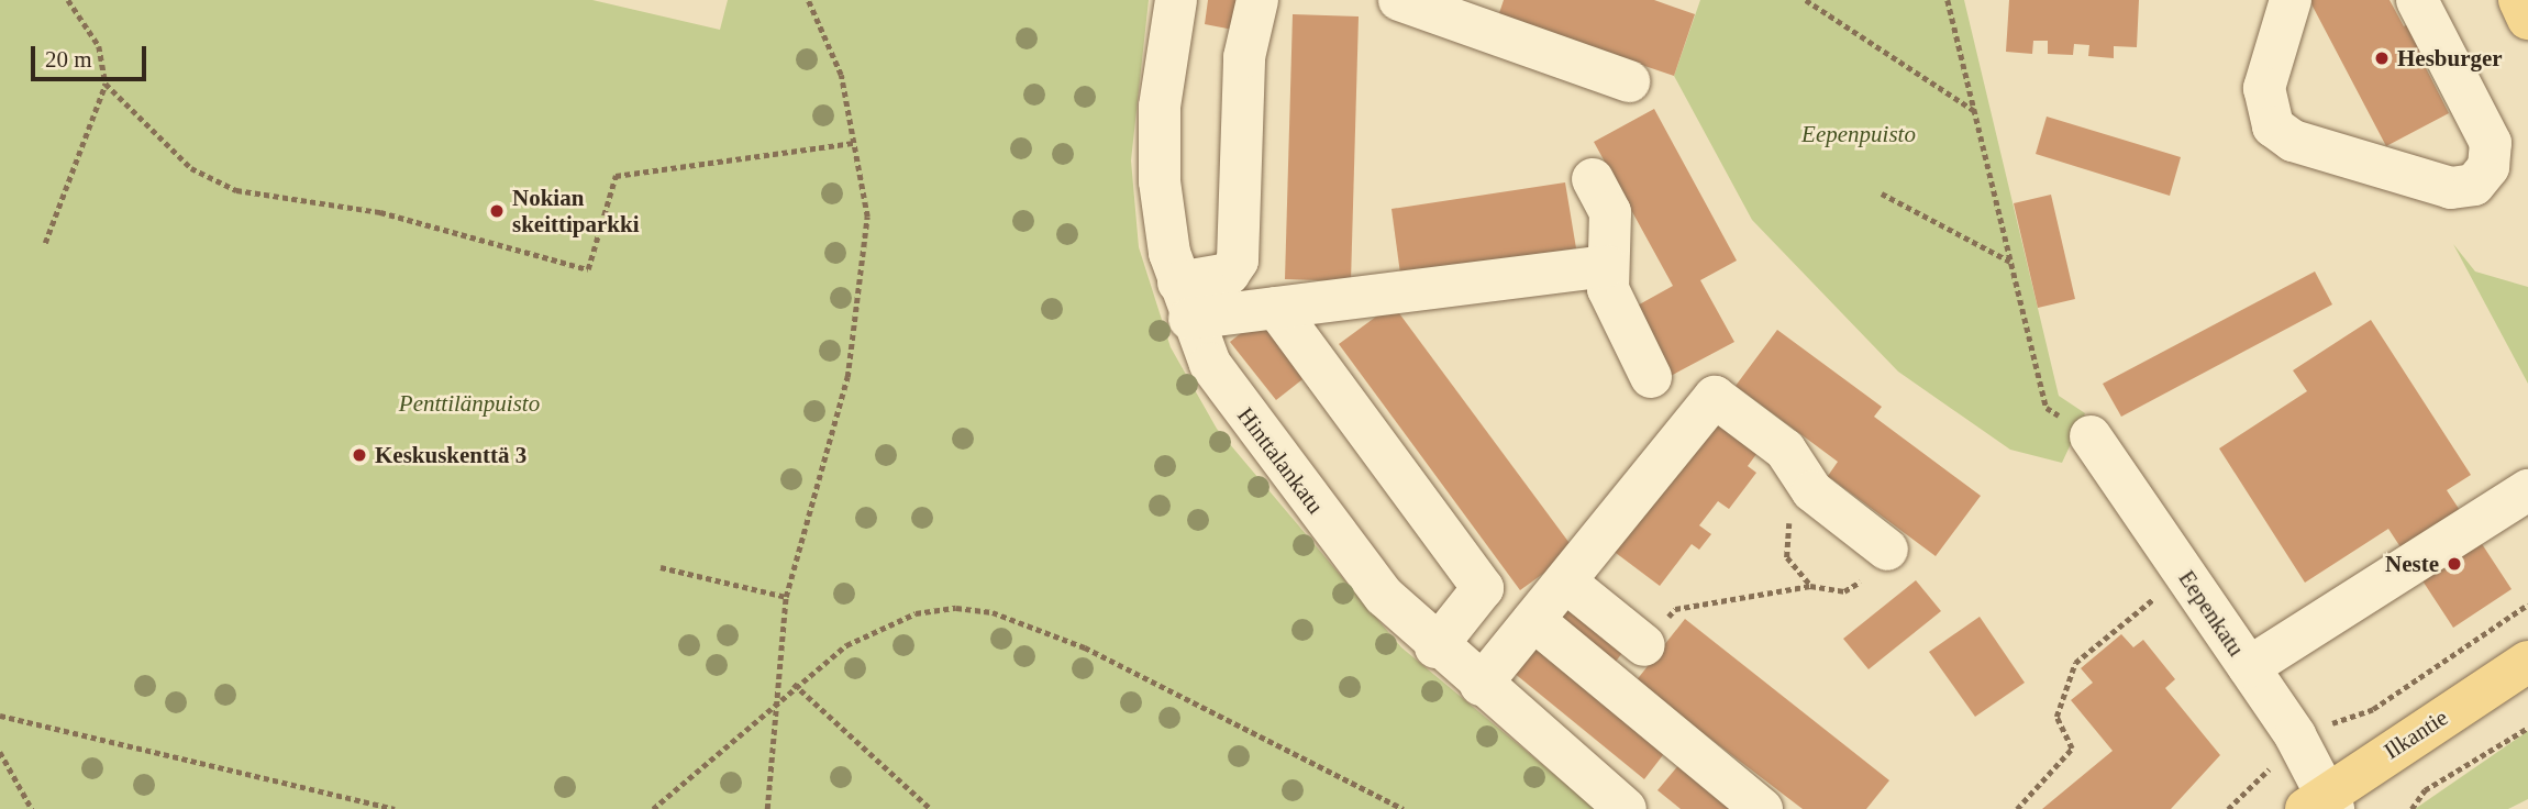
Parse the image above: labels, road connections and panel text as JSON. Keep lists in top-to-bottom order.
{
  "streets": {
    "main road": ["Ilkantie"],
    "street": ["Hinttalankatu", "Eepenkatu"]
  },
  "crossings": [
    ["Eepenkatu", "Ilkantie"]
  ],
  "parks": ["Eepenpuisto", "Penttilänpuisto"],
  "places": [
    "Hesburger",
    "Nokian skeittiparkki",
    "Keskuskenttä 3",
    "Neste"
  ],
  "scale_bar": "20 m"
}
